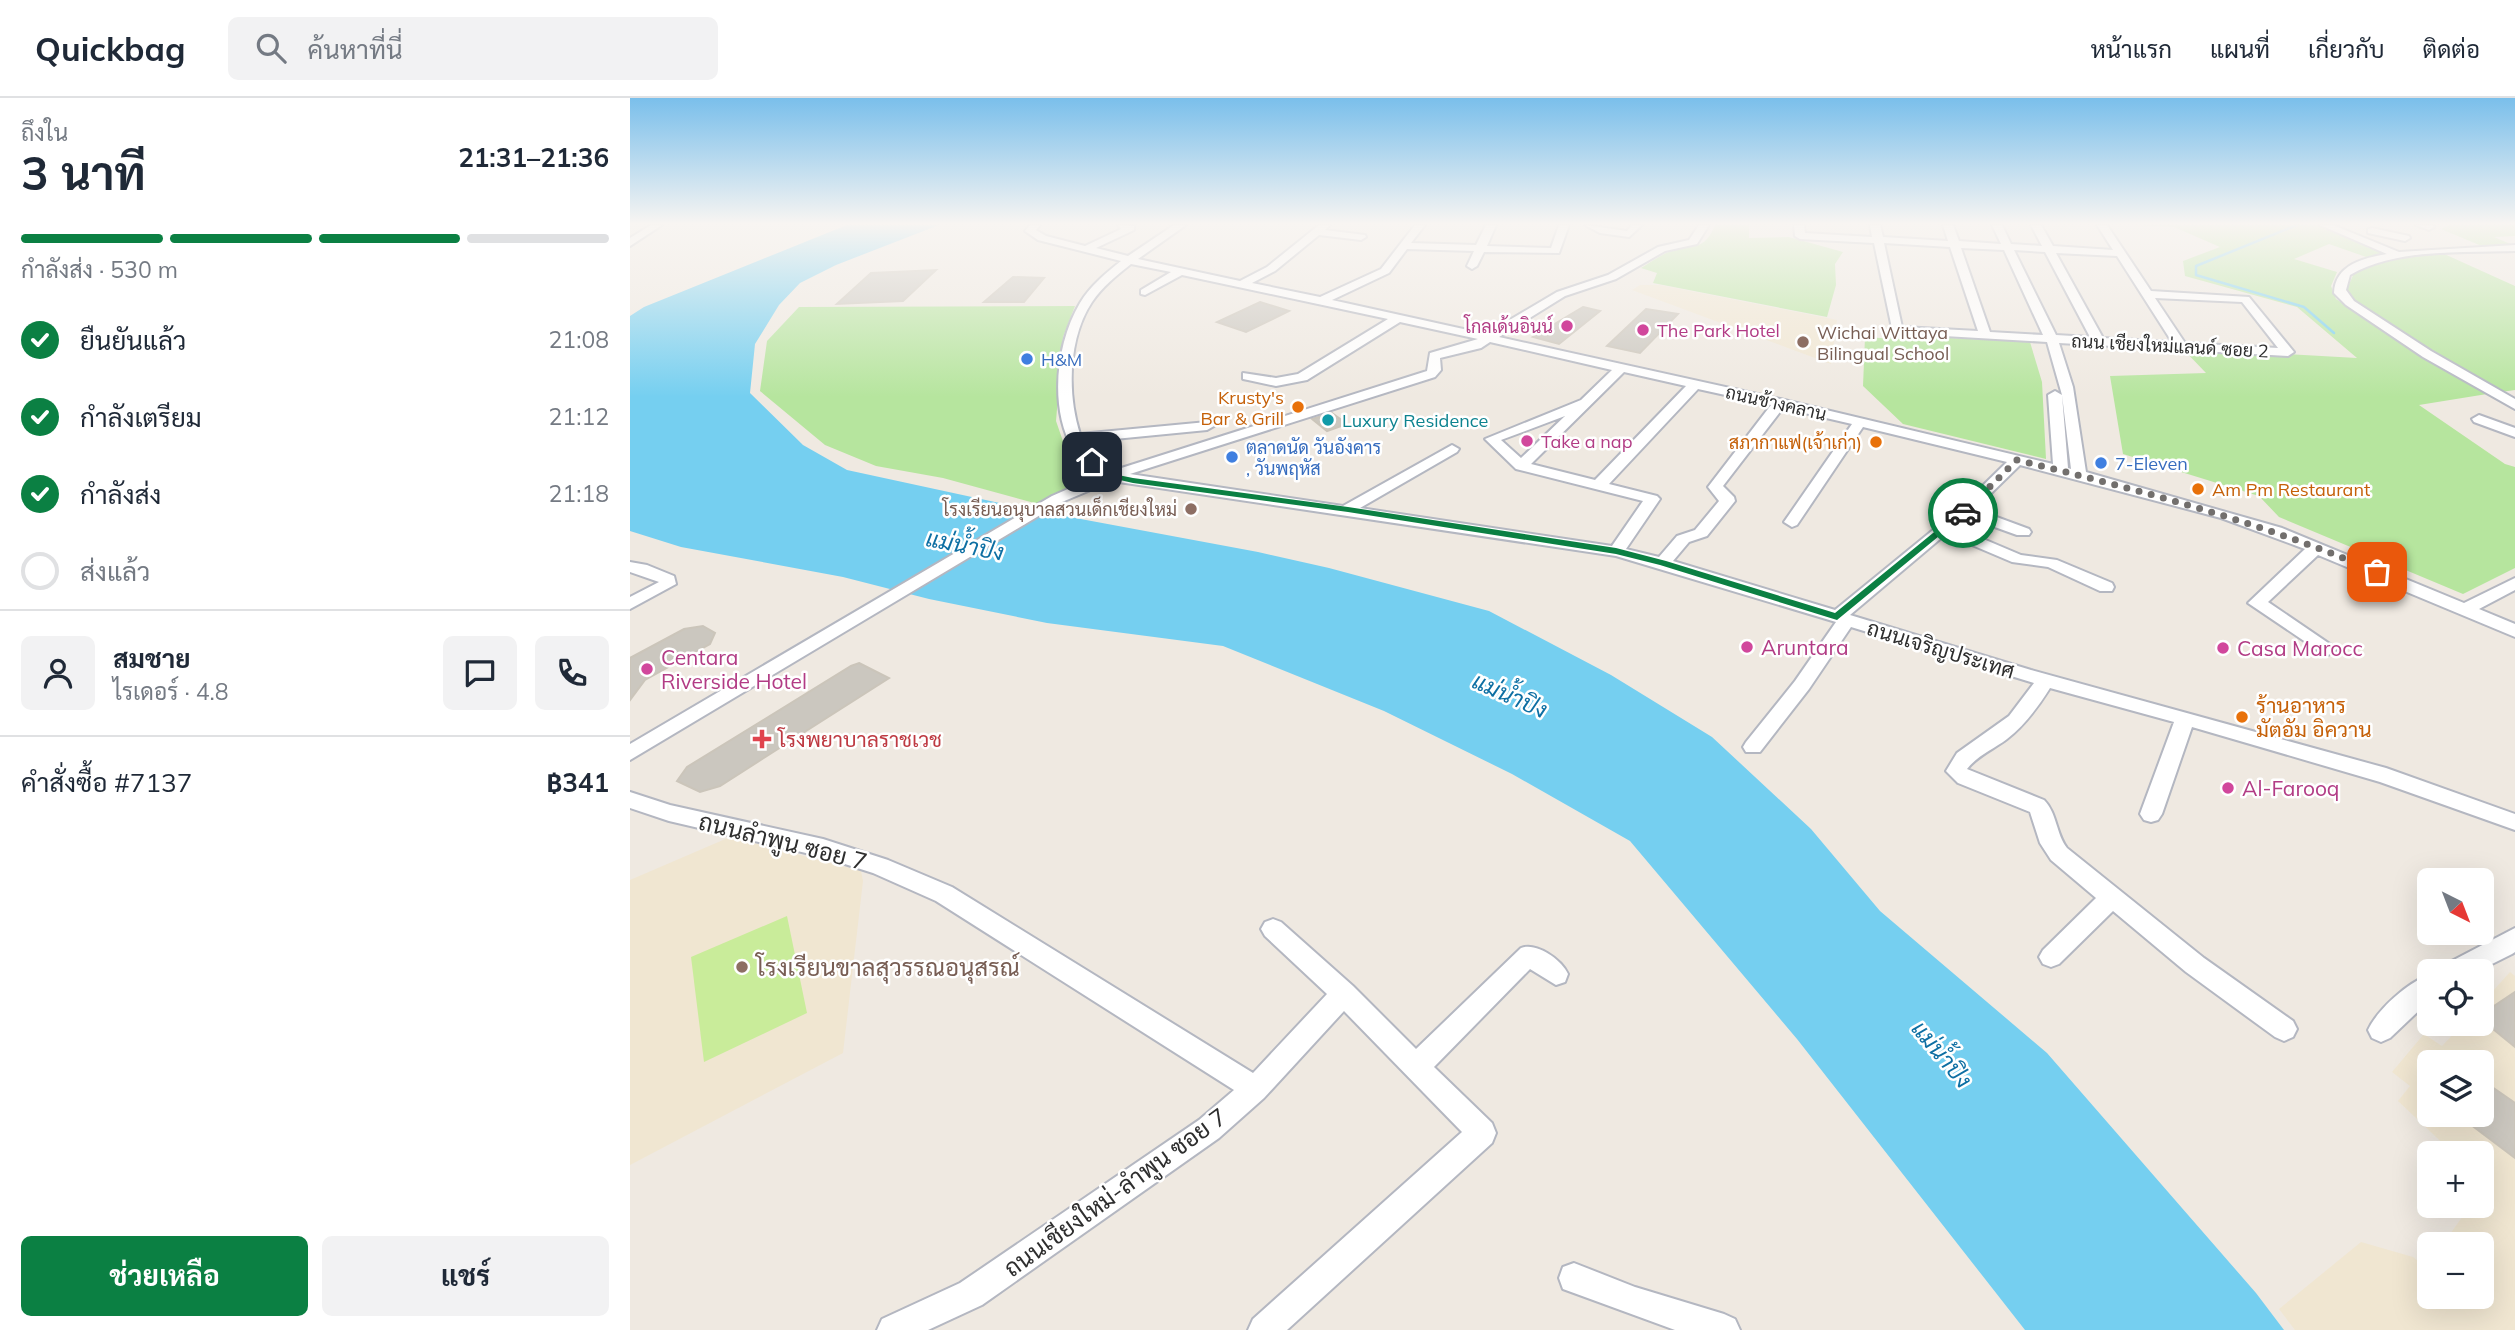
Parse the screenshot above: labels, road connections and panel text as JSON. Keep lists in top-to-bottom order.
{
  "streets": {
    "street": [
      "ถนน เชียงใหม่แลนด์ ซอย 2",
      "ถนนช้างคลาน",
      "ถนนเจริญประเทศ",
      "ถนนลำพูน ซอย 7",
      "ถนนเชียงใหม่-ลำพูน ซอย 7"
    ]
  },
  "crossings": [
    ["ถนนลำพูน ซอย 7", "ถนนเชียงใหม่-ลำพูน ซอย 7"]
  ],
  "water": ["แม่น้ำปิง"],
  "places": {
    "other": [
      "โกลเด้นอินน์",
      "The Park Hotel",
      "Wichai Wittaya Bilingual School",
      "H&M",
      "Krusty's Bar & Grill",
      "Luxury Residence",
      "Take a nap",
      "สภากาแฟ(เจ้าเก่า)",
      "ตลาดนัด วันอังคาร , วันพฤหัส",
      "7-Eleven",
      "Am Pm Restaurant",
      "โรงเรียนอนุบาลสวนเด็กเชียงใหม่",
      "Aruntara",
      "Casa Marocc",
      "Centara Riverside Hotel",
      "ร้านอาหาร มัตอัม อิควาน",
      "Al-Farooq",
      "โรงเรียนขาลสุวรรณอนุสรณ์"
    ],
    "health": ["โรงพยาบาลราชเวช"]
  },
  "north": "bottom right",
  "page": {
    "header": "Quickbag",
    "search": "ค้นหาที่นี่",
    "nav": [
      "หน้าแรก",
      "แผนที่",
      "เกี่ยวกับ",
      "ติดต่อ"
    ],
    "heading": ["3 นาที", "ถึงใน", "21:31–21:36"],
    "panel": [
      "สมชาย",
      "ไรเดอร์ · 4.8",
      "คำสั่งซื้อ #7137",
      "฿341"
    ],
    "bar": "กำลังส่ง · 530 m",
    "list": [
      ["ยืนยันแล้ว", "21:08"],
      ["กำลังเตรียม", "21:12"],
      ["กำลังส่ง", "21:18"],
      "ส่งแล้ว"
    ],
    "map_buttons": ["+", "−"],
    "buttons": ["ช่วยเหลือ", "แชร์"]
  }
}
